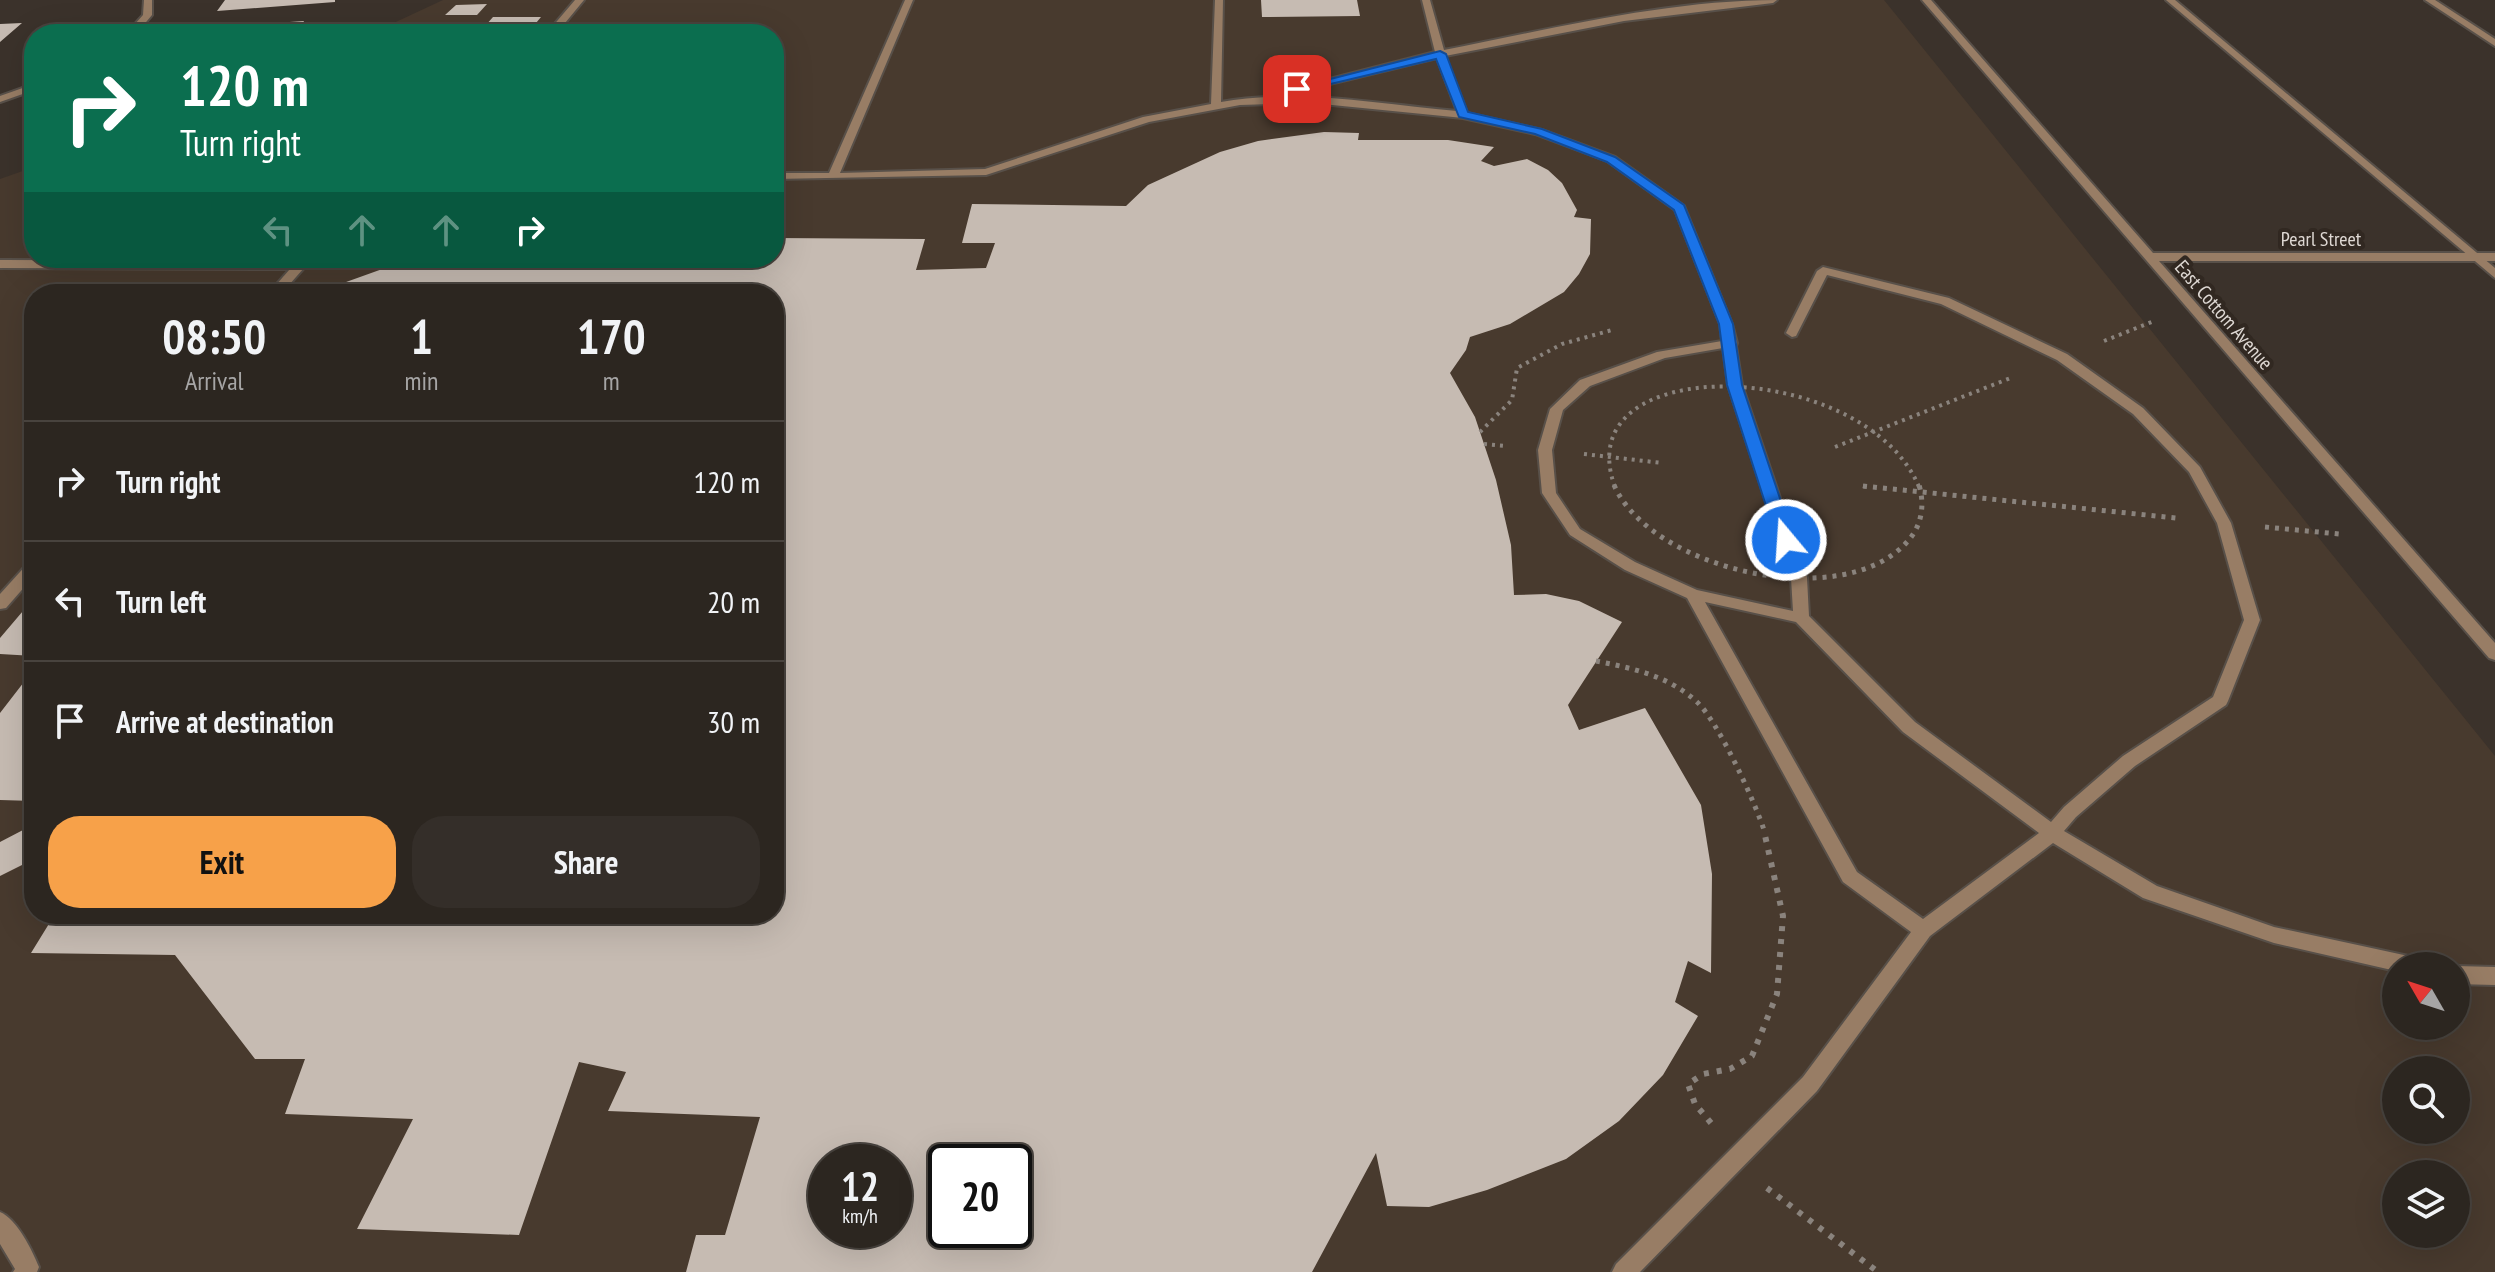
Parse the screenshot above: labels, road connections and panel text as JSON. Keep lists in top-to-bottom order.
{
  "streets": {
    "street": ["Pearl Street", "East Cottom Avenue"]
  },
  "crossings": [
    ["Pearl Street", "East Cottom Avenue"]
  ],
  "north": "top left",
  "page": {
    "turn": ["120 m", "Turn right"],
    "eta": [
      "08:50",
      "Arrival",
      "1",
      "min",
      "170",
      "m"
    ],
    "list": [
      {
        "name": "Turn right",
        "value": "120 m"
      },
      {
        "name": "Turn left",
        "value": "20 m"
      },
      {
        "name": "Arrive at destination",
        "value": "30 m"
      }
    ],
    "buttons": ["Exit", "Share"],
    "speed": "12 km/h",
    "limit": "20"
  }
}
